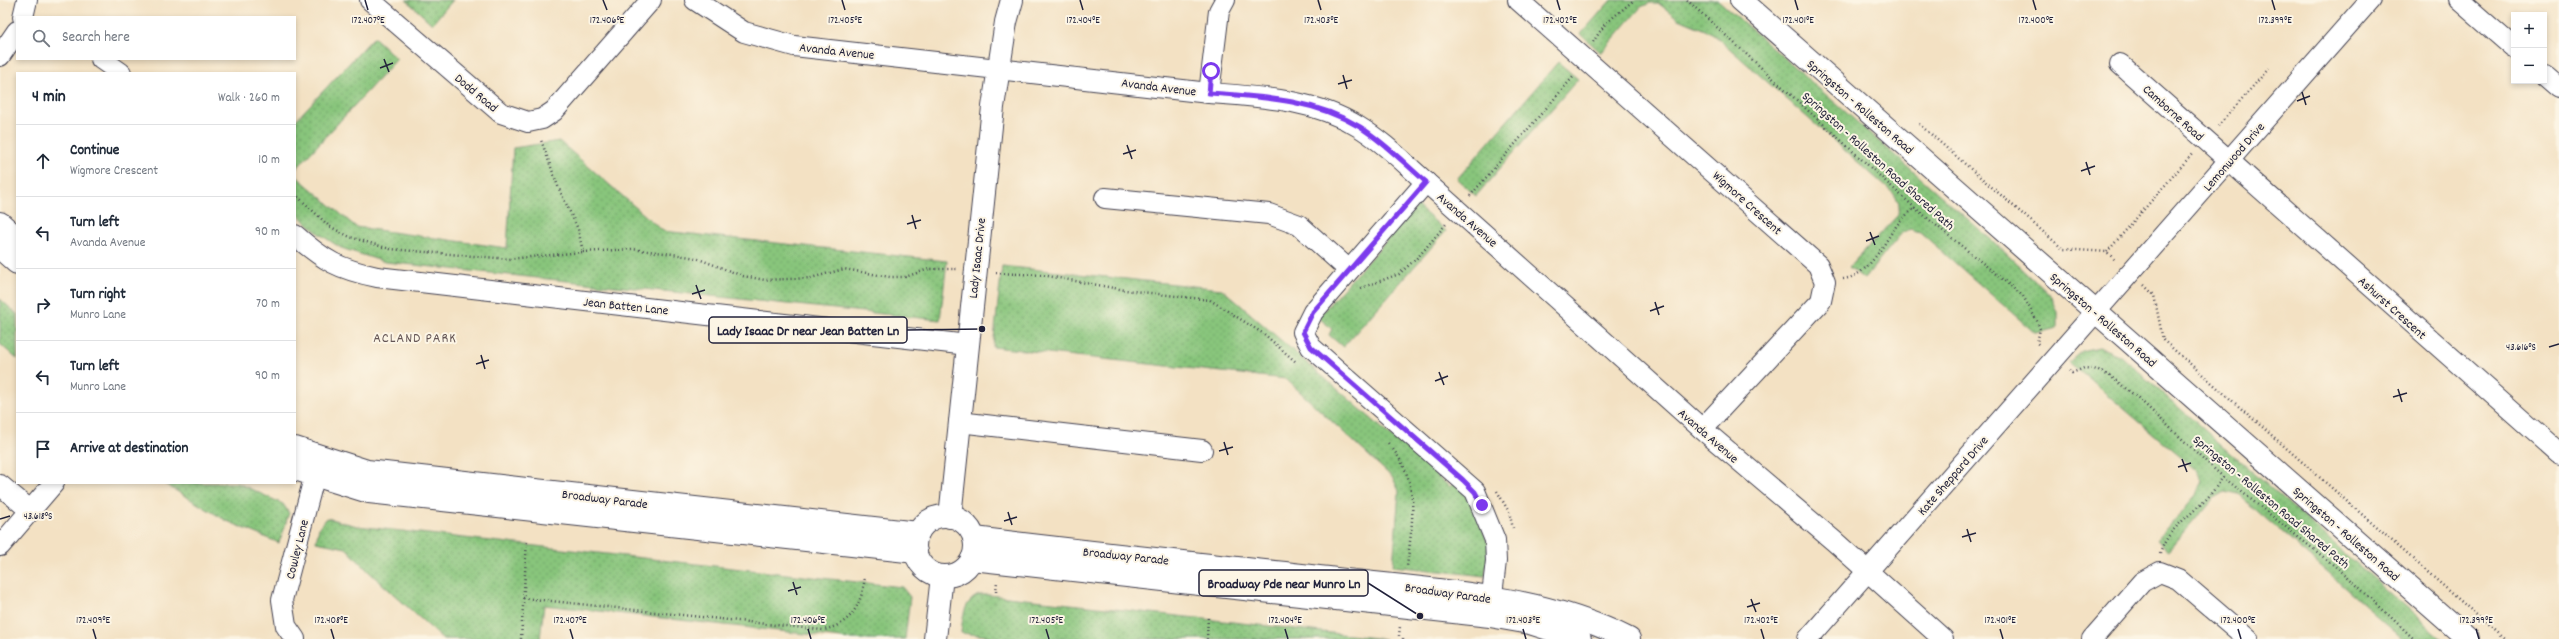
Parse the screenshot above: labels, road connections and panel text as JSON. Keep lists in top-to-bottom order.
{
  "streets": {
    "street": [
      "Avanda Avenue",
      "Dodd Road",
      "Springston - Rolleston Road",
      "Camborne Road",
      "Lemonwood Drive",
      "Wigmore Crescent",
      "Lady Isaac Drive",
      "Jean Batten Lane",
      "Ashurst Crescent",
      "Kate Sheppard Drive",
      "Broadway Parade",
      "Cowley Lane"
    ],
    "path": ["Springston - Rolleston Road Shared Path"]
  },
  "crossings": [
    ["Avanda Avenue", "Lady Isaac Drive"],
    ["Avanda Avenue", "Kate Sheppard Drive"],
    ["Springston - Rolleston Road", "Lemonwood Drive"],
    ["Springston - Rolleston Road", "Kate Sheppard Drive"],
    ["Camborne Road", "Lemonwood Drive"],
    ["Camborne Road", "Ashurst Crescent"],
    ["Lemonwood Drive", "Ashurst Crescent"],
    ["Lemonwood Drive", "Kate Sheppard Drive"],
    ["Lady Isaac Drive", "Jean Batten Lane"],
    ["Lady Isaac Drive", "Broadway Parade"],
    ["Broadway Parade", "Cowley Lane"]
  ],
  "districts": ["ACLAND PARK"],
  "places": ["Lady Isaac Dr near Jean Batten Ln", "Broadway Pde near Munro Ln"],
  "page": {
    "map_buttons": ["+", "−"],
    "search": "Search here",
    "heading": ["4 min", "Walk · 260 m"],
    "list": [
      ["Continue", "Wigmore Crescent", "10 m"],
      ["Turn left", "Avanda Avenue", "90 m"],
      ["Turn right", "Munro Lane", "70 m"],
      ["Turn left", "Munro Lane", "90 m"],
      "Arrive at destination"
    ]
  },
  "coordinates": [
    "172.407°E",
    "172.406°E",
    "172.405°E",
    "172.404°E",
    "172.403°E",
    "172.402°E",
    "172.401°E",
    "172.400°E",
    "172.399°E",
    "43.616°S",
    "43.618°S",
    "172.409°E",
    "172.408°E"
  ]
}
